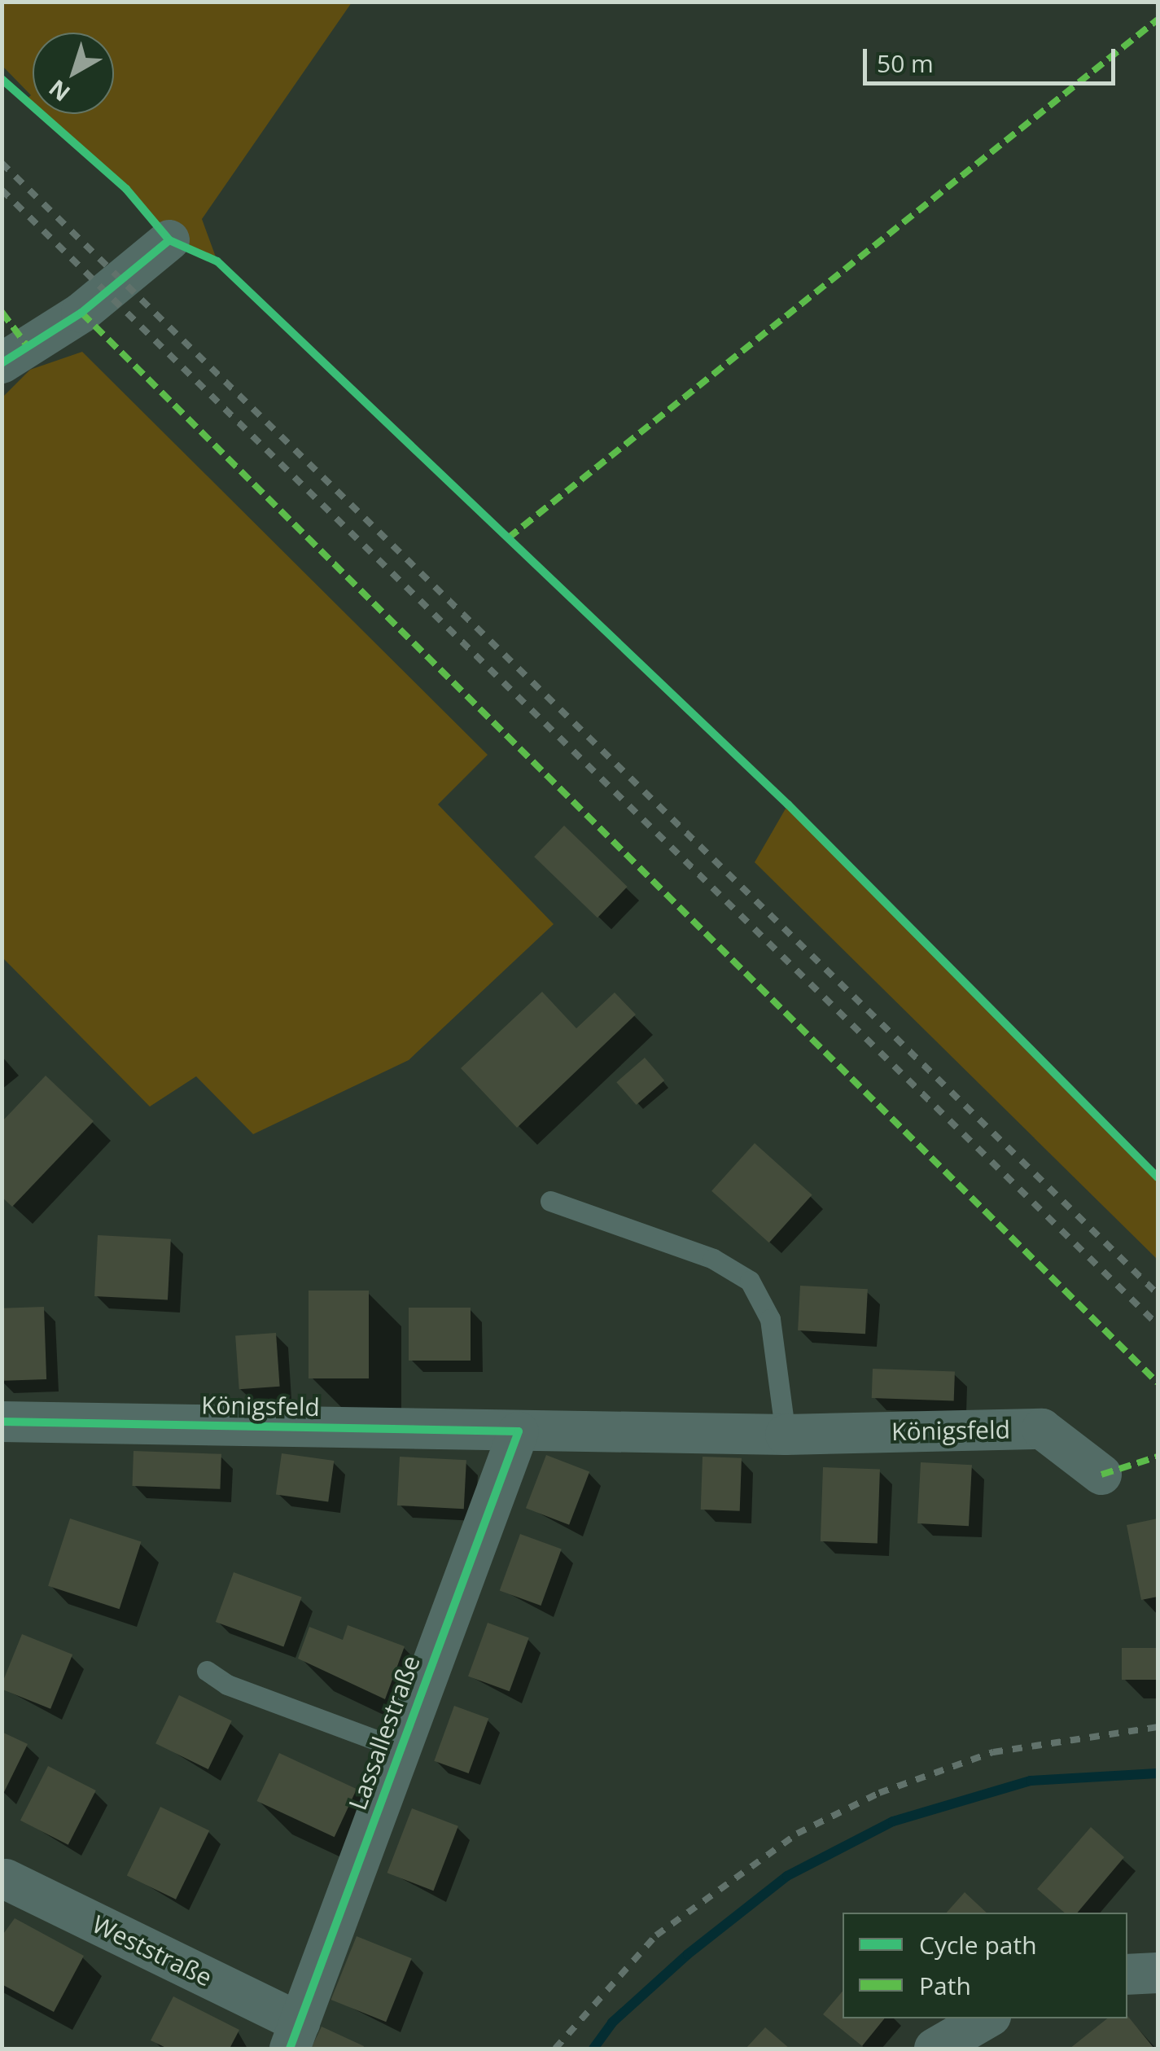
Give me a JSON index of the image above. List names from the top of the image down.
{
  "streets": {
    "street": ["Königsfeld", "Lassallestraße", "Weststraße"]
  },
  "crossings": [
    ["Königsfeld", "Lassallestraße"],
    ["Lassallestraße", "Weststraße"]
  ],
  "legend": ["Cycle path", "Path"],
  "scale_bar": "50 m",
  "north": "bottom left"
}
